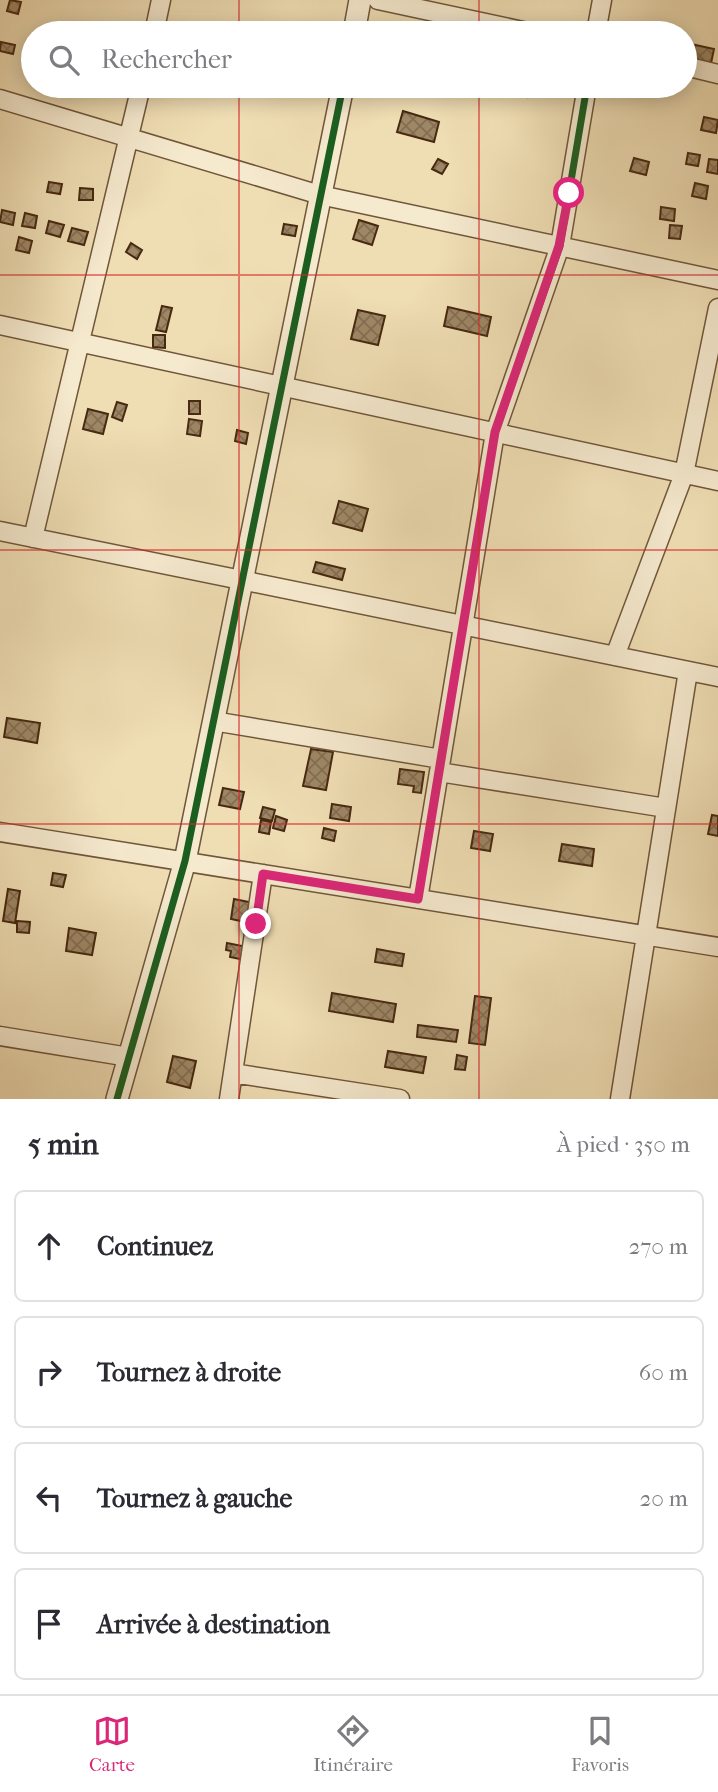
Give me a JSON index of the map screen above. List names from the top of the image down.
{
  "page": {
    "search": "Rechercher",
    "heading": ["5 min", "À pied · 350 m"],
    "list": [
      ["Continuez", "270 m"],
      ["Tournez à droite", "60 m"],
      ["Tournez à gauche", "20 m"],
      "Arrivée à destination"
    ],
    "nav": ["Carte", "Itinéraire", "Favoris"]
  }
}
